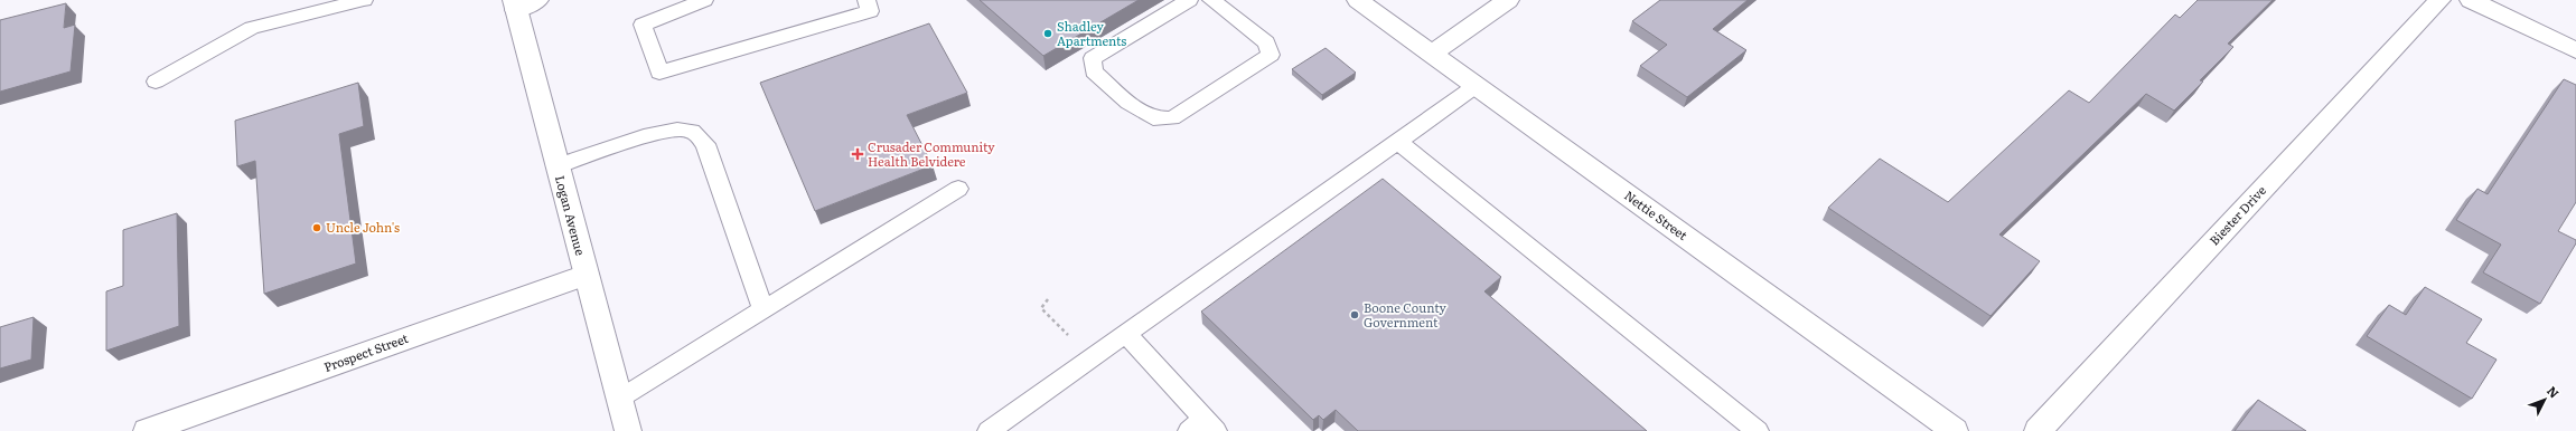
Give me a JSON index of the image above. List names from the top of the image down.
{
  "streets": {
    "street": [
      "Logan Avenue",
      "Nettie Street",
      "Biester Drive",
      "Prospect Street"
    ]
  },
  "crossings": [
    ["Logan Avenue", "Prospect Street"]
  ],
  "places": {
    "other": ["Shadley Apartments", "Uncle John's", "Boone County Government"],
    "health": ["Crusader Community Health Belvidere"]
  },
  "north": "top right"
}
